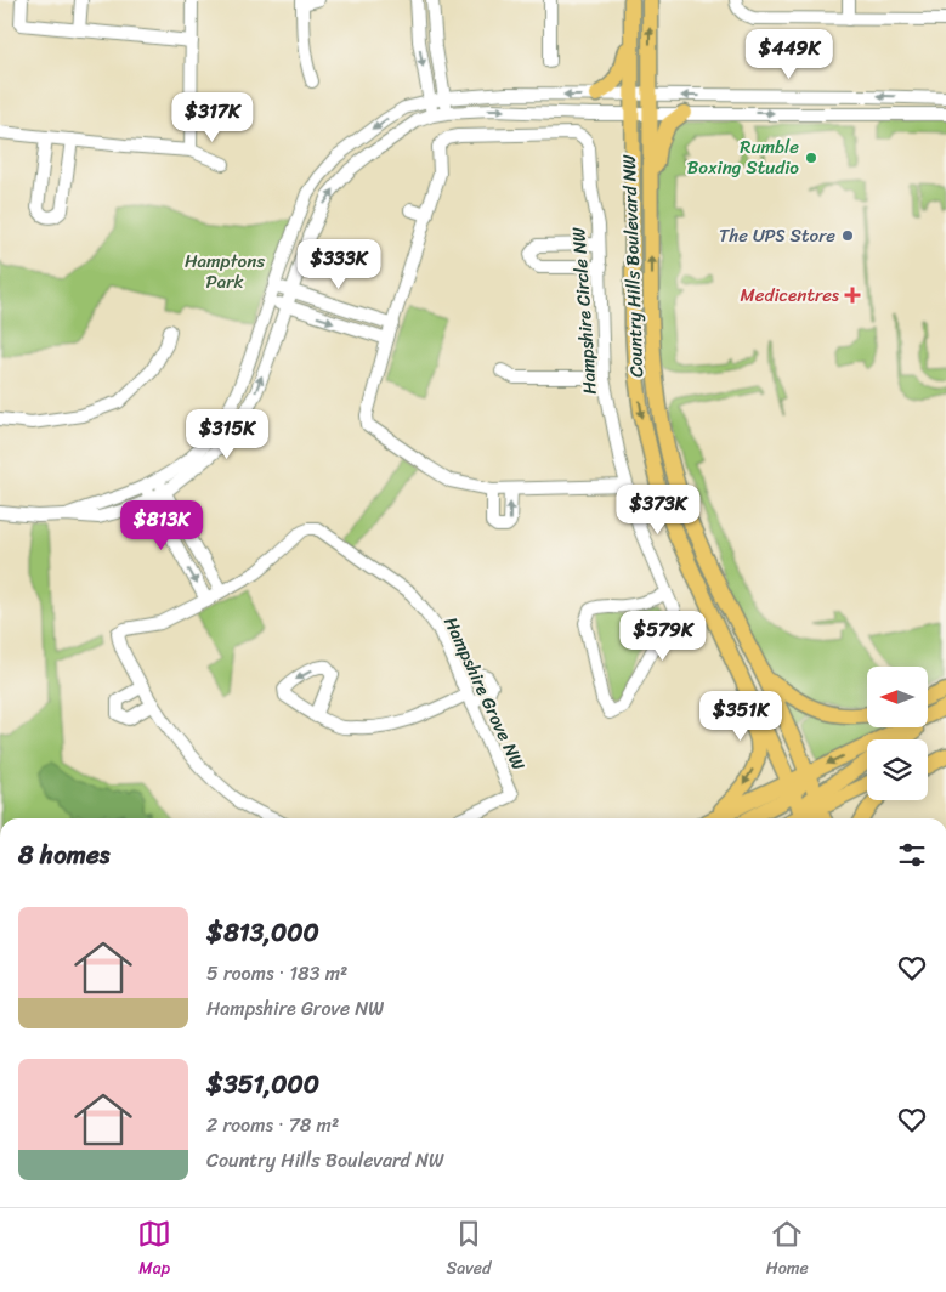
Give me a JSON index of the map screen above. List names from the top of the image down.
{
  "streets": {
    "main road": ["Country Hills Boulevard NW"],
    "street": ["Hampshire Circle NW", "Hampshire Grove NW"]
  },
  "parks": ["Hamptons Park"],
  "places": {
    "other": ["Rumble Boxing Studio", "The UPS Store"],
    "health": ["Medicentres"]
  },
  "north": "left",
  "page": {
    "price": [
      "$449K",
      "$317K",
      "$333K",
      "$315K",
      "$373K",
      "$813K",
      "$579K",
      "$351K"
    ],
    "heading": "8 homes",
    "list": [
      {
        "name": "$813,000",
        "note": "5 rooms · 183 m² · Hampshire Grove NW"
      },
      {
        "name": "$351,000",
        "note": "2 rooms · 78 m² · Country Hills Boulevard NW"
      }
    ],
    "tabs": ["Map", "Saved", "Home"]
  }
}
